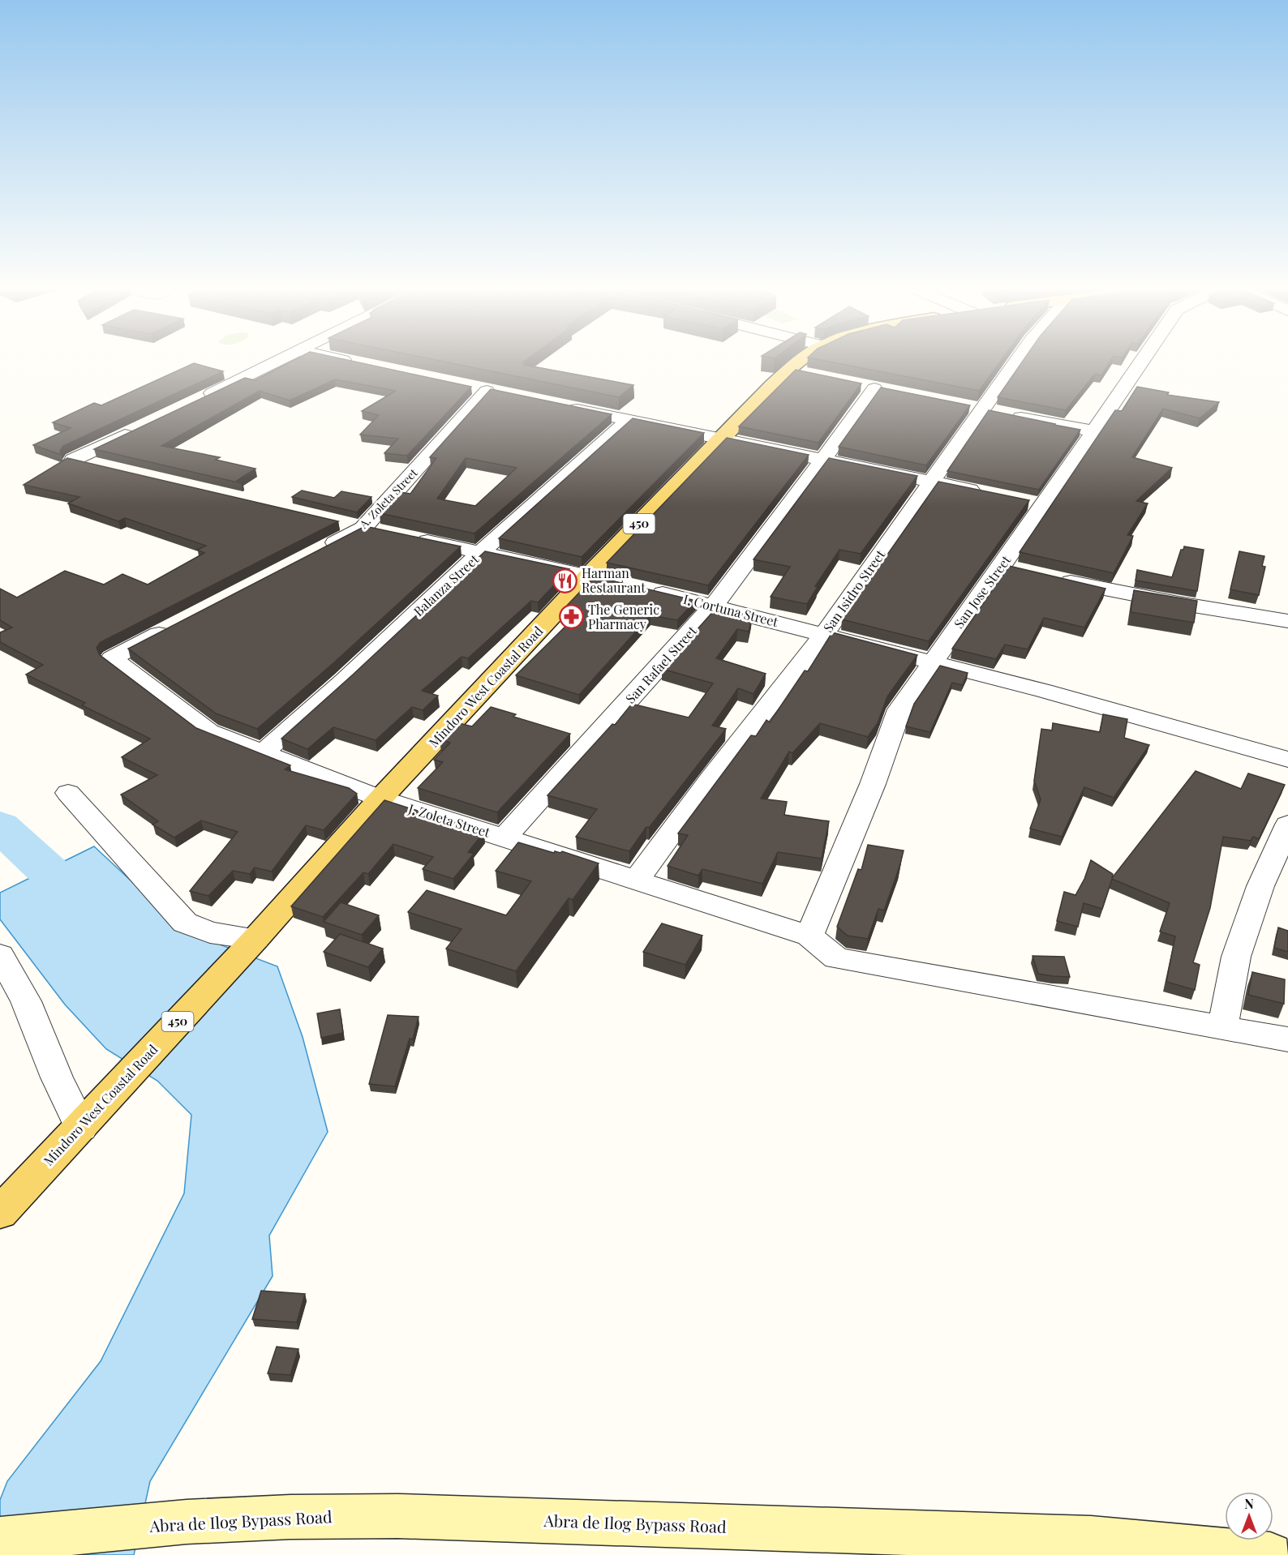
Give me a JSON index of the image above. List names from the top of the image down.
{
  "streets": {
    "main road": ["450", "Mindoro West Coastal Road", "Abra de Ilog Bypass Road"],
    "street": [
      "A. Zoleta Street",
      "Balanza Street",
      "San Isidro Street",
      "San Jose Street",
      "I. Cortuna Street",
      "San Rafael Street",
      "J. Zoleta Street"
    ]
  },
  "crossings": [
    ["Balanza Street", "I. Cortuna Street"],
    ["Balanza Street", "J. Zoleta Street"],
    ["San Isidro Street", "I. Cortuna Street"],
    ["San Isidro Street", "J. Zoleta Street"],
    ["San Jose Street", "I. Cortuna Street"],
    ["San Jose Street", "J. Zoleta Street"],
    ["I. Cortuna Street", "San Rafael Street"],
    ["I. Cortuna Street", "Mindoro West Coastal Road"],
    ["San Rafael Street", "J. Zoleta Street"],
    ["Mindoro West Coastal Road", "J. Zoleta Street"]
  ],
  "places": {
    "restaurant": ["Harman Restaurant"],
    "pharmacy": ["The Generic Pharmacy"]
  },
  "north": "top"
}
